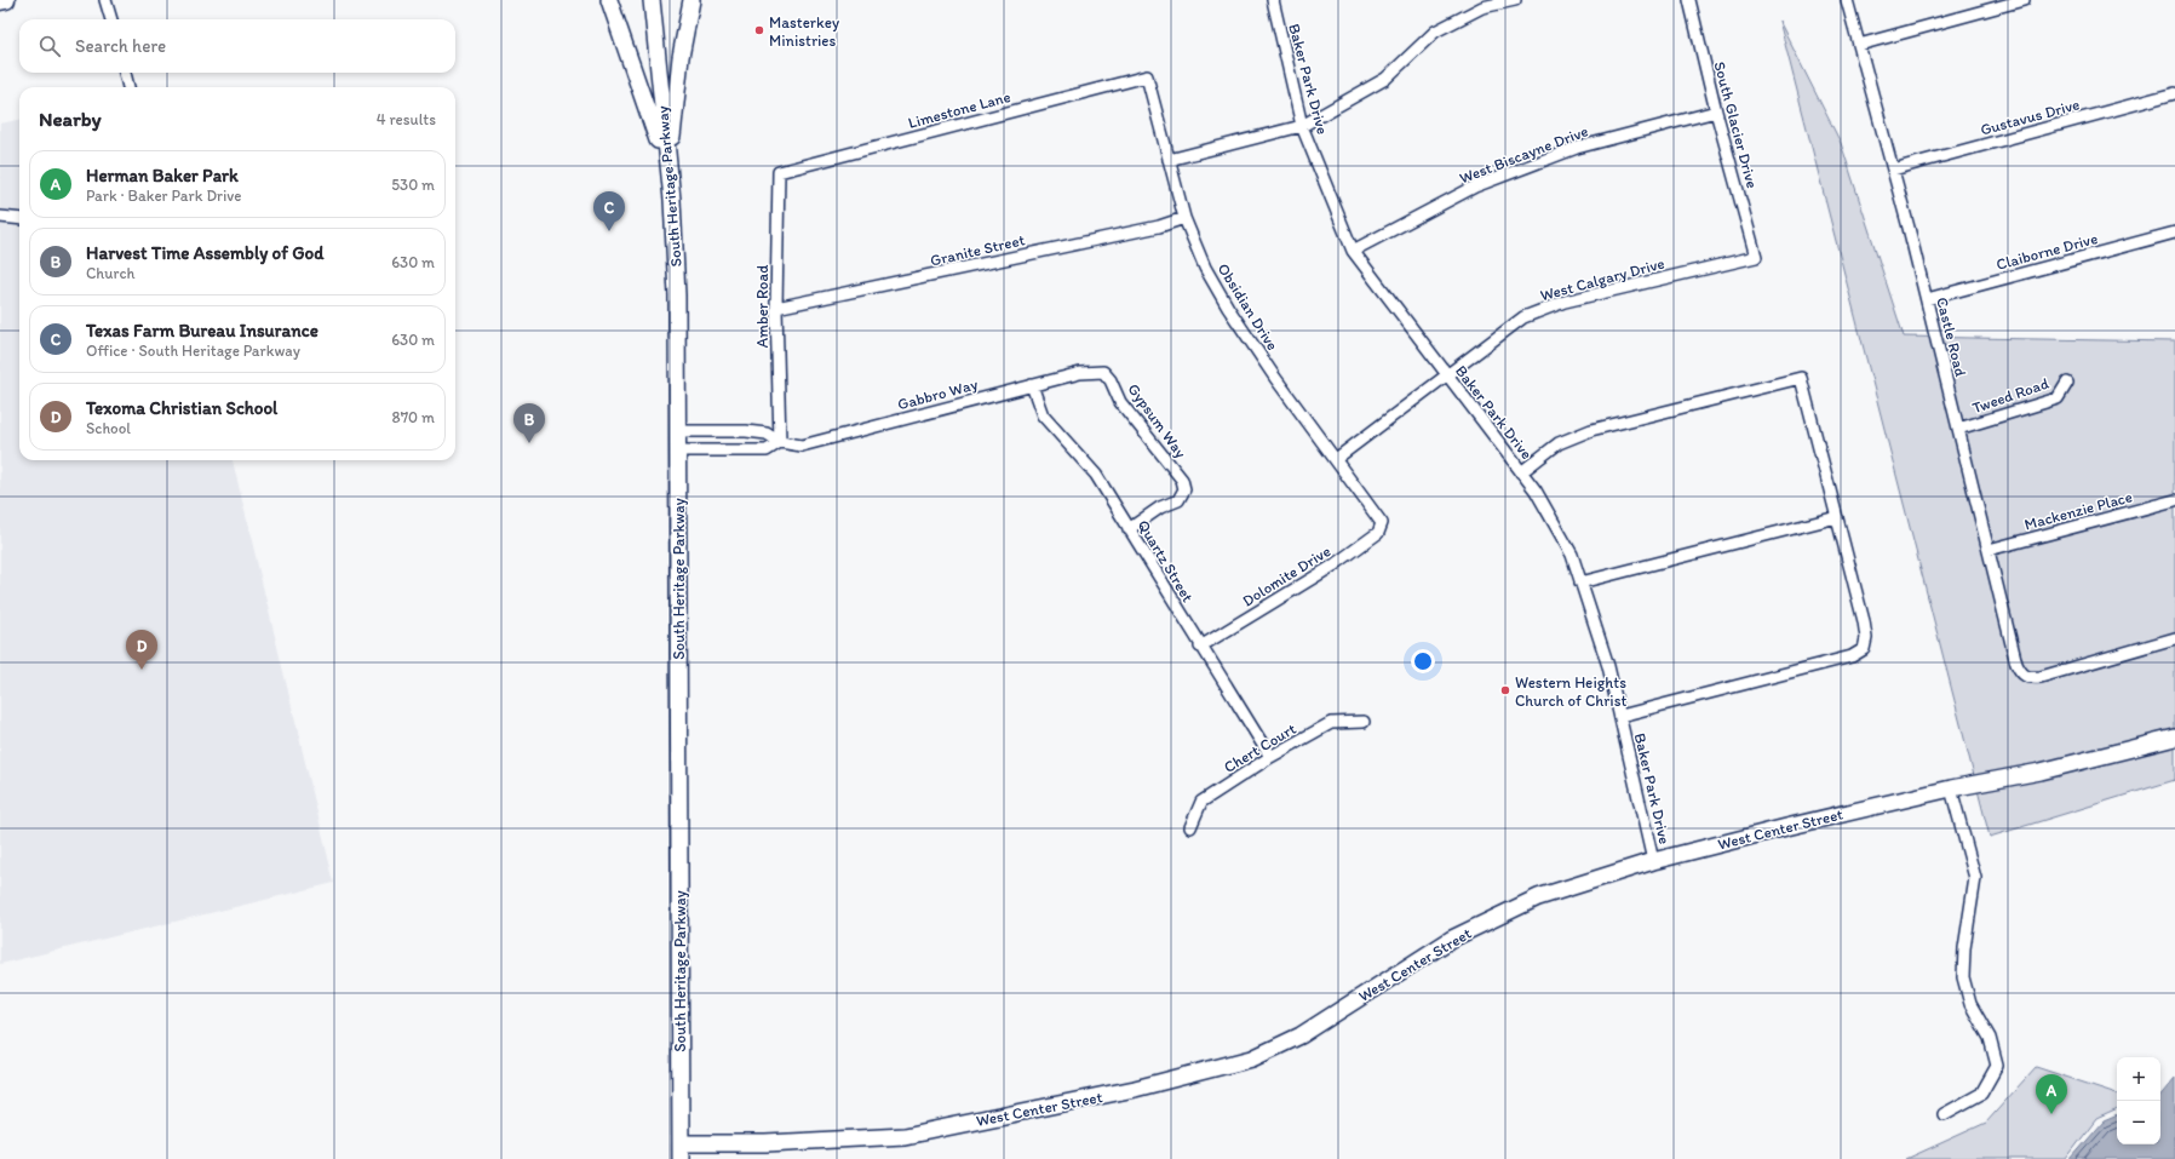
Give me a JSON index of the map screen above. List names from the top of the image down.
{
  "streets": {
    "main road": ["South Heritage Parkway", "West Center Street"],
    "street": [
      "Baker Park Drive",
      "Limestone Lane",
      "Gustavus Drive",
      "South Glacier Drive",
      "West Biscayne Drive",
      "Granite Street",
      "Claiborne Drive",
      "West Calgary Drive",
      "Amber Road",
      "Obsidian Drive",
      "Castle Road",
      "Gabbro Way",
      "Tweed Road",
      "Gypsum Way",
      "Mackenzie Place",
      "Quartz Street",
      "Dolomite Drive",
      "Chert Court"
    ]
  },
  "crossings": [
    ["Baker Park Drive", "West Biscayne Drive"],
    ["Baker Park Drive", "West Calgary Drive"],
    ["Baker Park Drive", "West Center Street"],
    ["Limestone Lane", "Amber Road"],
    ["Limestone Lane", "Obsidian Drive"],
    ["Gustavus Drive", "Castle Road"],
    ["South Glacier Drive", "West Biscayne Drive"],
    ["South Glacier Drive", "West Calgary Drive"],
    ["South Heritage Parkway", "Gabbro Way"],
    ["South Heritage Parkway", "West Center Street"],
    ["Granite Street", "Amber Road"],
    ["Granite Street", "Obsidian Drive"],
    ["Claiborne Drive", "Castle Road"],
    ["West Calgary Drive", "Obsidian Drive"],
    ["Amber Road", "Gabbro Way"],
    ["Obsidian Drive", "Dolomite Drive"],
    ["Castle Road", "Tweed Road"],
    ["Castle Road", "Mackenzie Place"],
    ["Gabbro Way", "Gypsum Way"],
    ["Gabbro Way", "Quartz Street"],
    ["Gypsum Way", "Quartz Street"],
    ["Quartz Street", "Dolomite Drive"],
    ["Quartz Street", "Chert Court"]
  ],
  "places": ["Masterkey Ministries", "Western Heights Church of Christ"],
  "page": {
    "search": "Search here",
    "heading": ["Nearby", "4 results"],
    "list": [
      {
        "mark": "A",
        "name": "Herman Baker Park",
        "note": "Park · Baker Park Drive",
        "value": "530 m"
      },
      {
        "mark": "B",
        "name": "Harvest Time Assembly of God",
        "note": "Church",
        "value": "630 m"
      },
      {
        "mark": "C",
        "name": "Texas Farm Bureau Insurance",
        "note": "Office · South Heritage Parkway",
        "value": "630 m"
      },
      {
        "mark": "D",
        "name": "Texoma Christian School",
        "note": "School",
        "value": "870 m"
      }
    ],
    "pins": [
      "C",
      "B",
      "D",
      "A"
    ],
    "map_buttons": ["+", "−"]
  }
}
